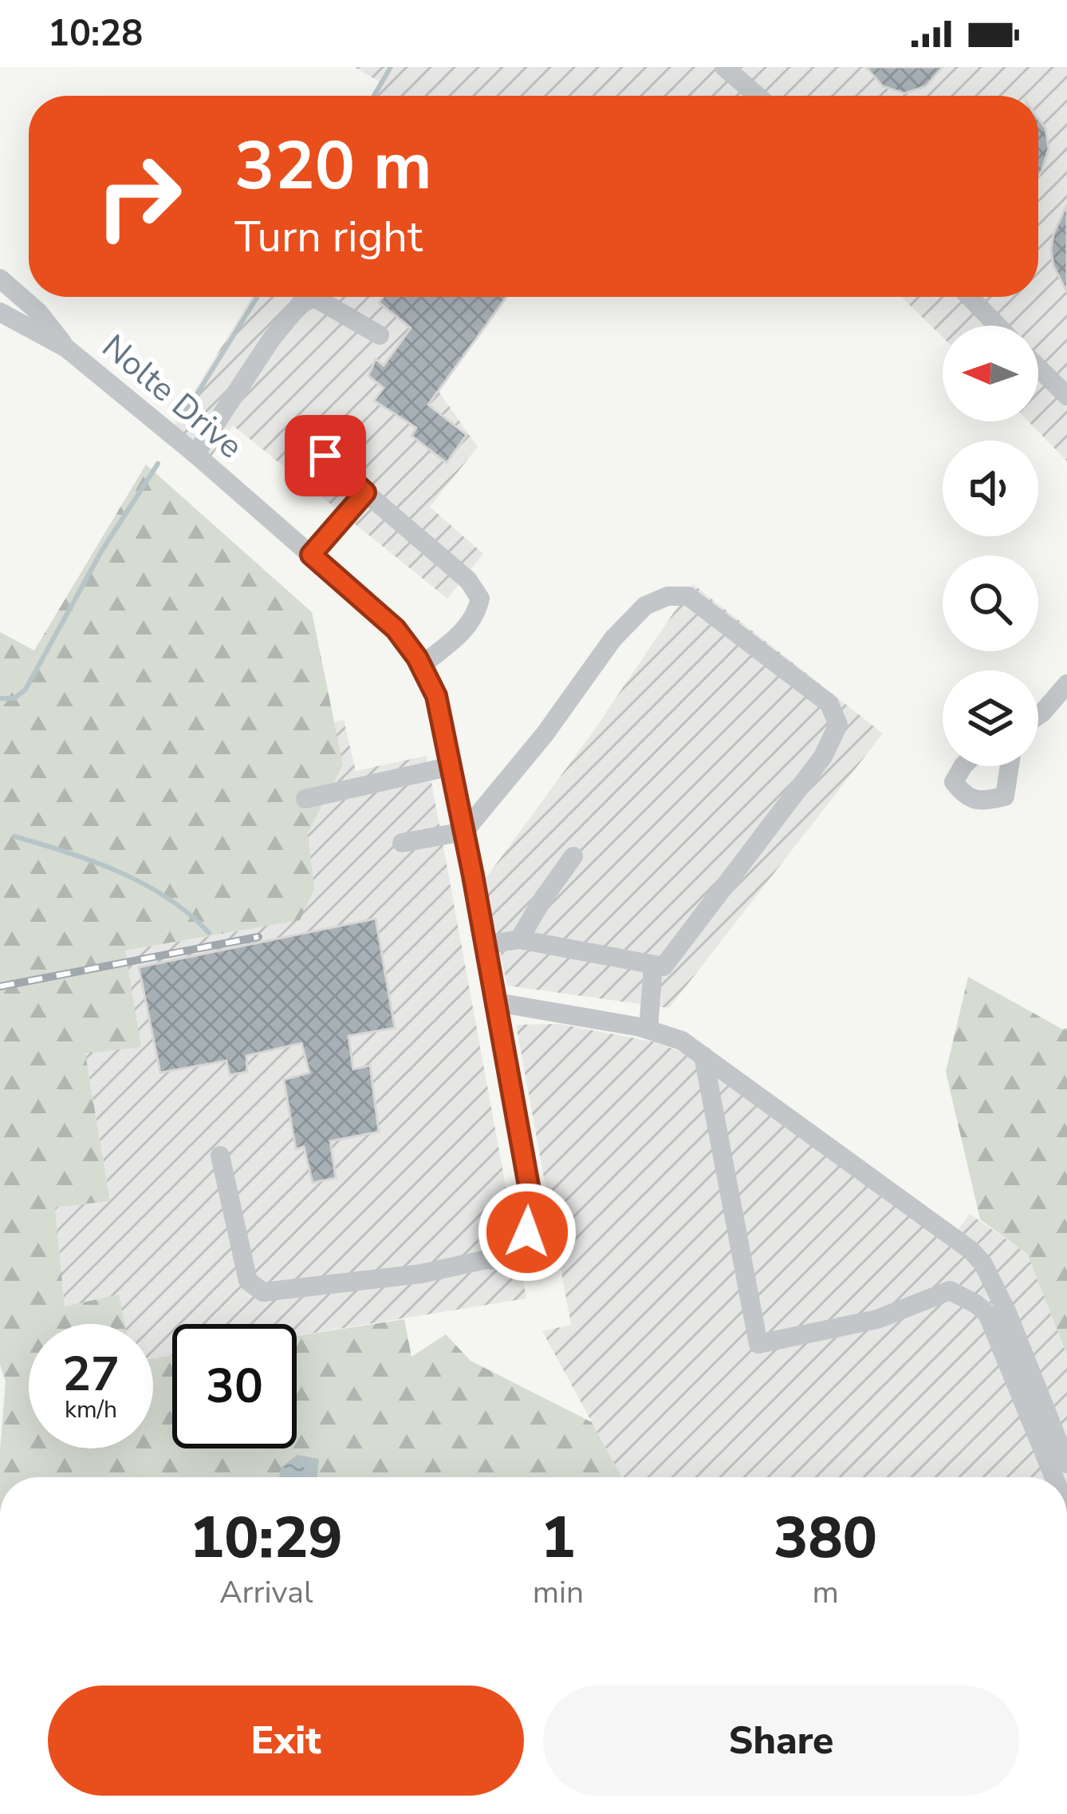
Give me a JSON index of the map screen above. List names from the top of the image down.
{
  "streets": {
    "street": ["Nolte Drive"]
  },
  "north": "left",
  "page": {
    "status": "10:28",
    "turn": ["320 m", "Turn right"],
    "speed": "27 km/h",
    "limit": "30",
    "eta": [
      "10:29",
      "Arrival",
      "1",
      "min",
      "380",
      "m"
    ],
    "buttons": ["Exit", "Share"]
  }
}
